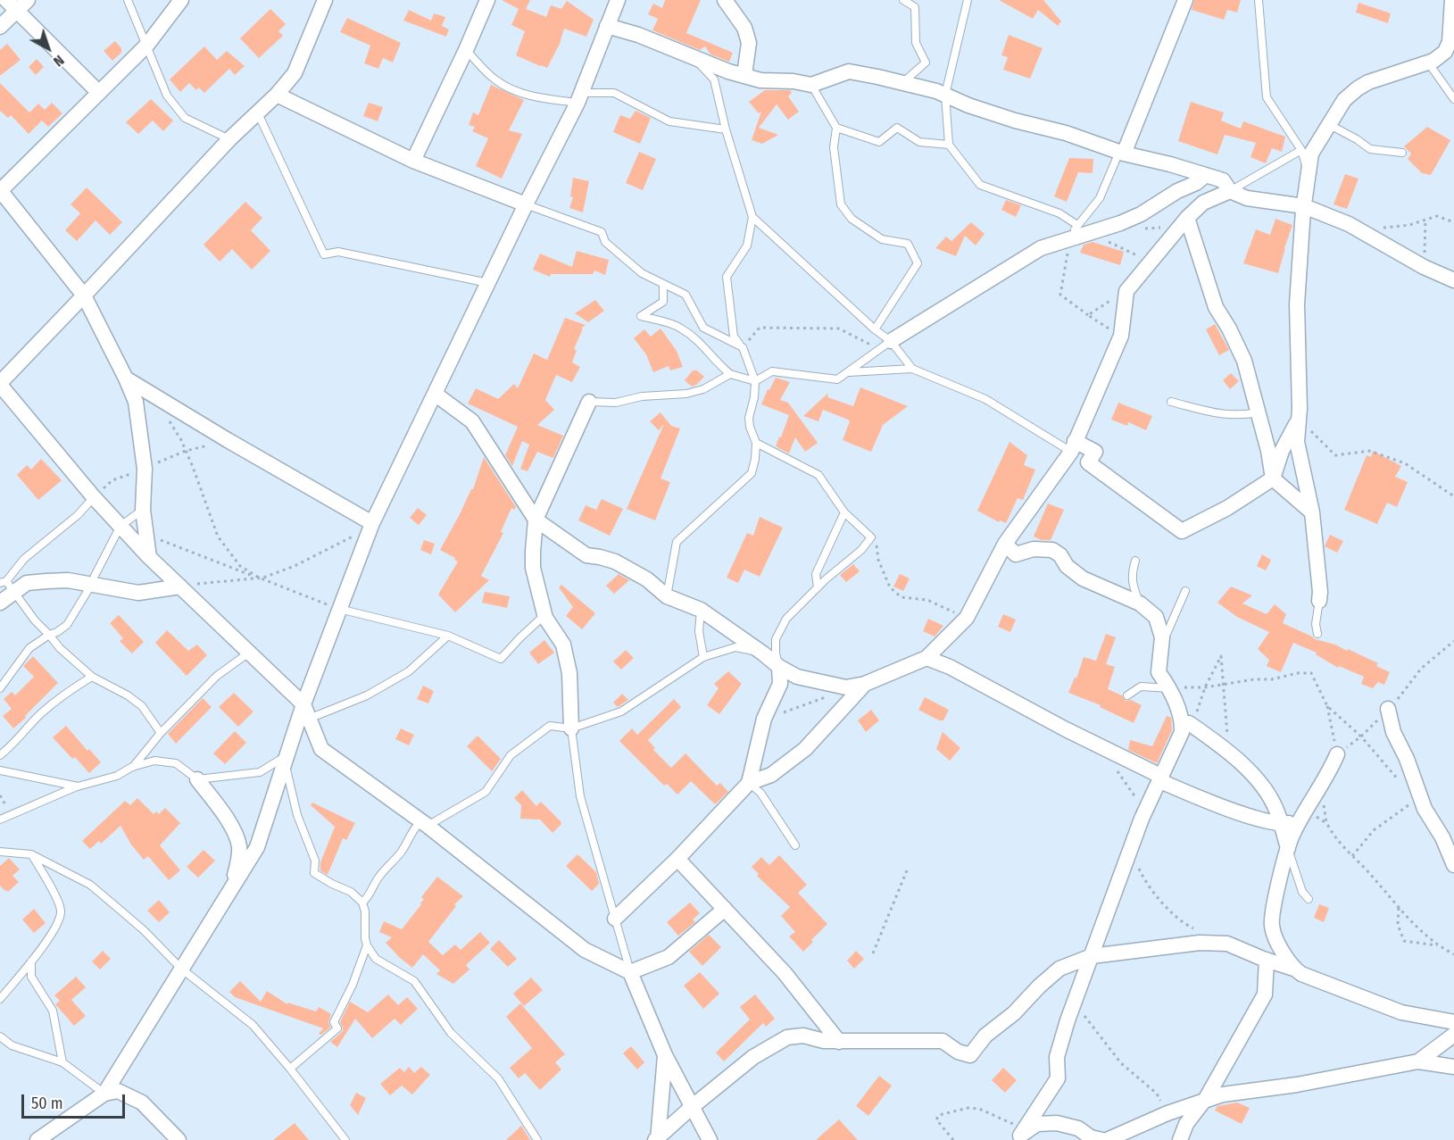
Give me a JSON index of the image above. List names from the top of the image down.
{
  "scale_bar": "50 m",
  "north": "bottom right"
}
